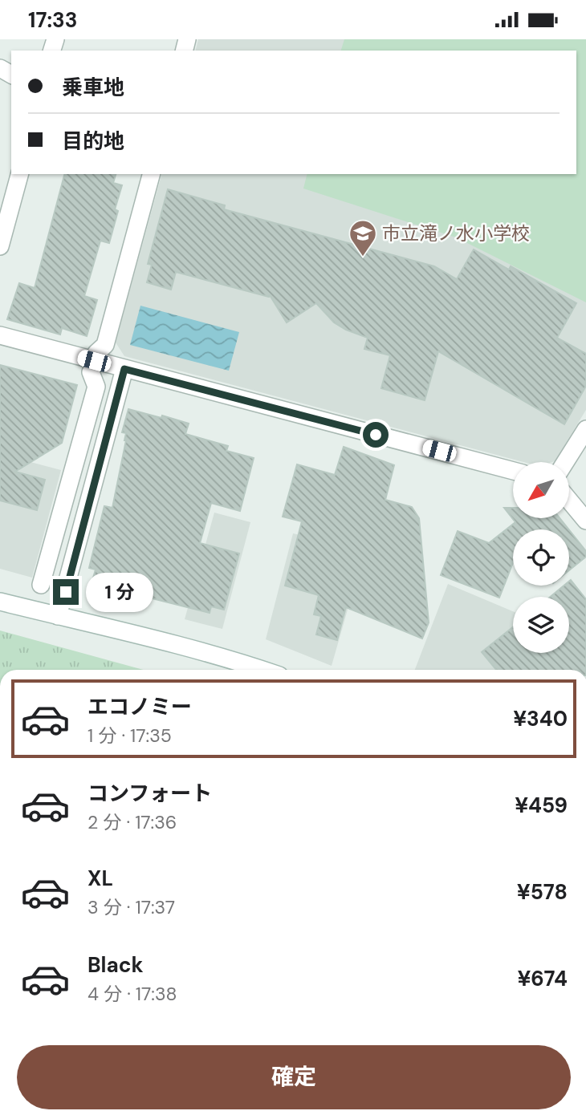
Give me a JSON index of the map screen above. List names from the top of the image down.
{
  "places": {
    "school or university": ["市立滝ノ水小学校"]
  },
  "north": "bottom left",
  "page": {
    "status": "17:33",
    "banner": ["乗車地", "目的地"],
    "bubble": "1 分",
    "list": [
      {
        "name": "エコノミー",
        "note": "1 分 · 17:35",
        "value": "¥340"
      },
      {
        "name": "コンフォート",
        "note": "2 分 · 17:36",
        "value": "¥459"
      },
      {
        "name": "XL",
        "note": "3 分 · 17:37",
        "value": "¥578"
      },
      {
        "name": "Black",
        "note": "4 分 · 17:38",
        "value": "¥674"
      }
    ],
    "buttons": "確定"
  }
}
